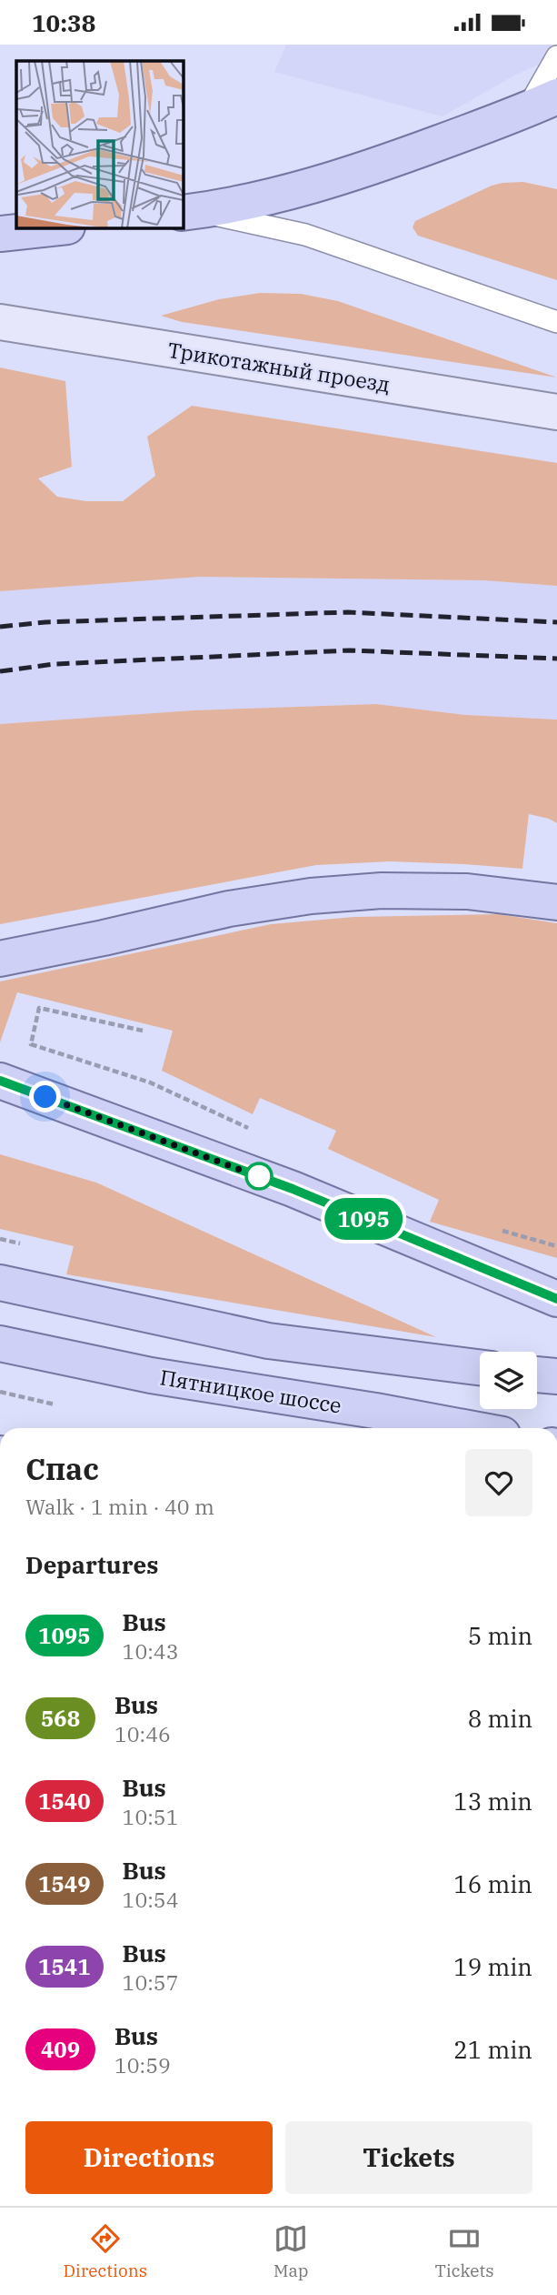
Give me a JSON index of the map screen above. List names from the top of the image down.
{
  "streets": {
    "main road": ["Трикотажный проезд", "Пятницкое шоссе"]
  },
  "lines": ["bus line 1095"],
  "page": {
    "status": "10:38",
    "on_map": "1095",
    "heading": [
      ["Спас", "Walk · 1 min · 40 m"],
      "Departures"
    ],
    "list": [
      {
        "mark": "1095",
        "name": "Bus",
        "note": "10:43",
        "value": "5 min"
      },
      {
        "mark": "568",
        "name": "Bus",
        "note": "10:46",
        "value": "8 min"
      },
      {
        "mark": "1540",
        "name": "Bus",
        "note": "10:51",
        "value": "13 min"
      },
      {
        "mark": "1549",
        "name": "Bus",
        "note": "10:54",
        "value": "16 min"
      },
      {
        "mark": "1541",
        "name": "Bus",
        "note": "10:57",
        "value": "19 min"
      },
      {
        "mark": "409",
        "name": "Bus",
        "note": "10:59",
        "value": "21 min"
      }
    ],
    "buttons": ["Directions", "Tickets"],
    "tabs": ["Directions", "Map", "Tickets"]
  }
}
